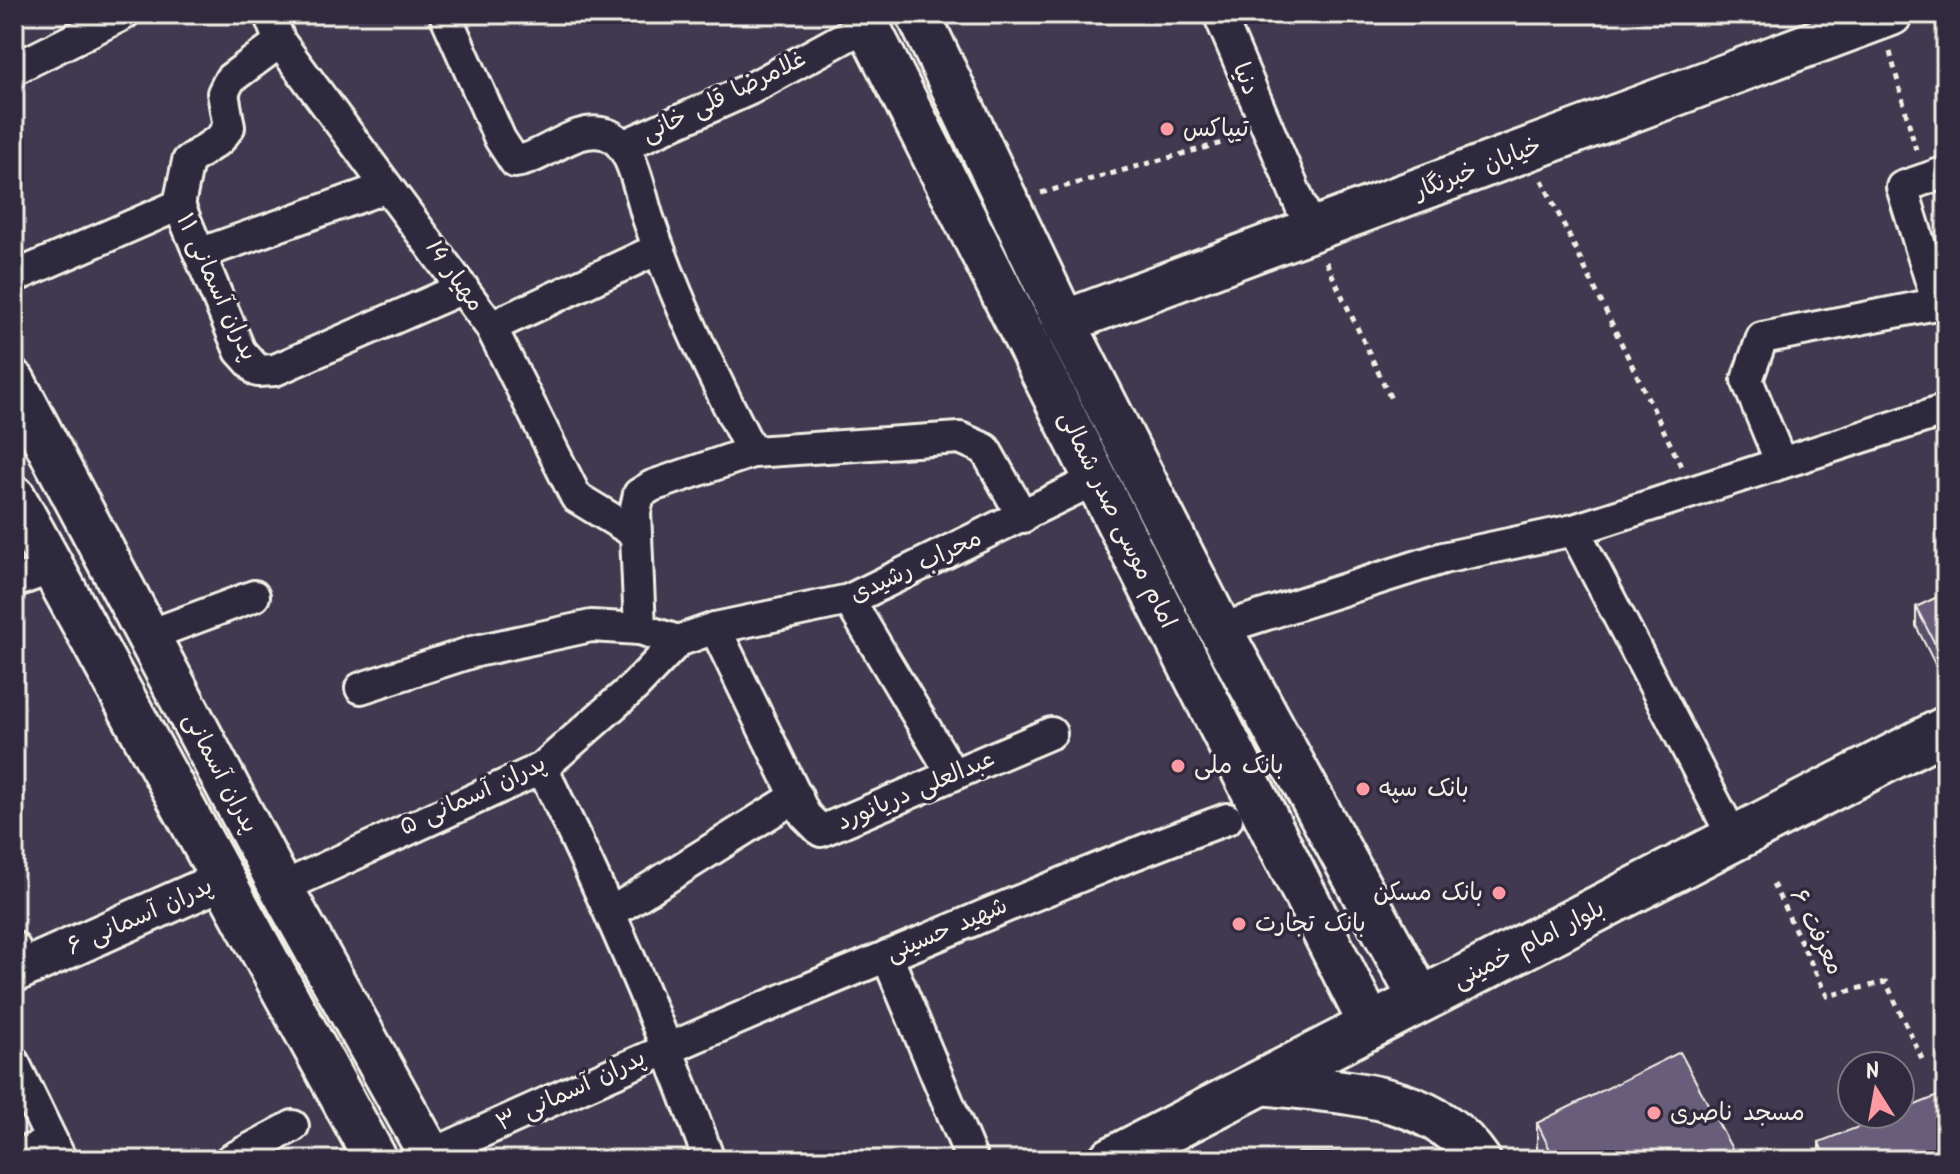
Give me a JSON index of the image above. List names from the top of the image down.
{
  "streets": {
    "main road": [
      "خیابان خبرنگار",
      "امام موسی صدر شمالی",
      "پدران آسمانی",
      "بلوار امام خمینی"
    ],
    "street": [
      "دنیا",
      "غلامرضا قلی خانی",
      "مهیار 14",
      "پدران آسمانی ۱۱",
      "محراب رشیدی",
      "عبدالعلی دریانورد",
      "پدران آسمانی ۵",
      "پدران آسمانی ۶",
      "شهید حسینی",
      "پدران آسمانی ۳"
    ],
    "path": ["معرفت ۶"]
  },
  "crossings": [
    ["دنیا", "خیابان خبرنگار"],
    ["غلامرضا قلی خانی", "امام موسی صدر شمالی"],
    ["خیابان خبرنگار", "امام موسی صدر شمالی"],
    ["مهیار 14", "پدران آسمانی ۱۱"],
    ["امام موسی صدر شمالی", "محراب رشیدی"],
    ["امام موسی صدر شمالی", "بلوار امام خمینی"],
    ["محراب رشیدی", "عبدالعلی دریانورد"],
    ["محراب رشیدی", "پدران آسمانی ۵"],
    ["پدران آسمانی", "پدران آسمانی ۵"],
    ["پدران آسمانی", "پدران آسمانی ۶"],
    ["پدران آسمانی", "پدران آسمانی ۳"],
    ["شهید حسینی", "پدران آسمانی ۳"]
  ],
  "places": [
    "تیپاکس",
    "بانک ملی",
    "بانک سپه",
    "بانک مسکن",
    "بانک تجارت",
    "مسجد ناصری"
  ],
  "north": "top"
}
